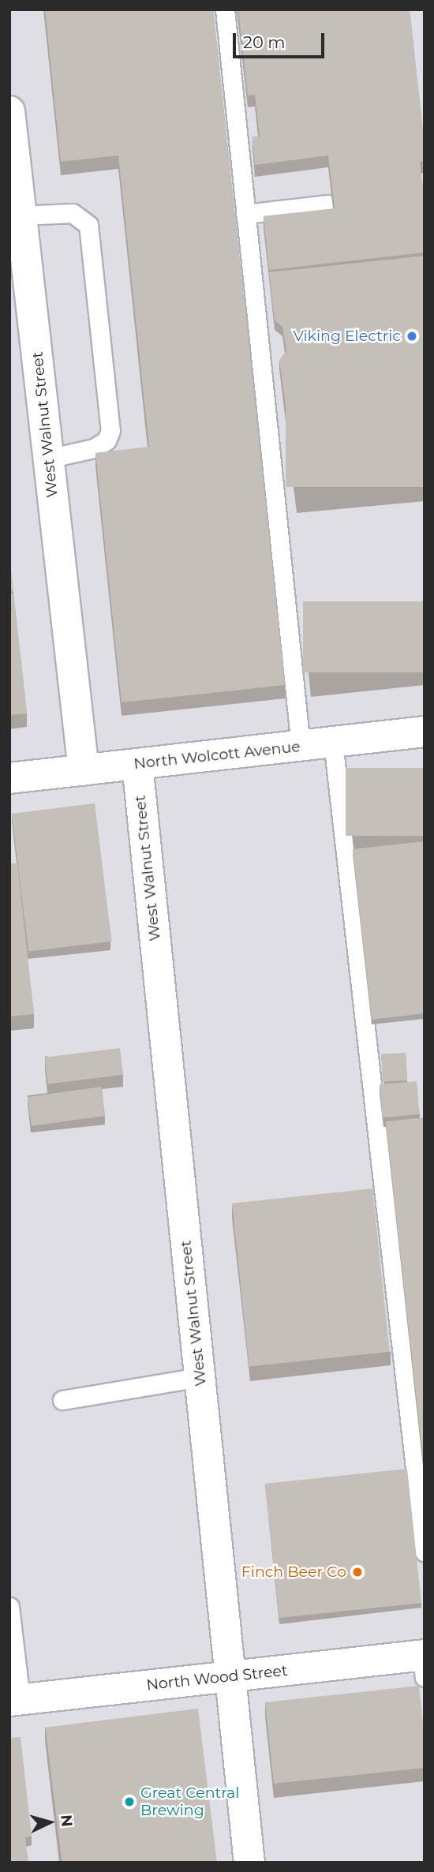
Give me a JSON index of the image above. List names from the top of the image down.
{
  "streets": {
    "street": ["West Walnut Street", "North Wolcott Avenue", "North Wood Street"]
  },
  "crossings": [
    ["West Walnut Street", "North Wolcott Avenue"],
    ["West Walnut Street", "North Wood Street"]
  ],
  "places": ["Viking Electric", "Finch Beer Co", "Great Central Brewing"],
  "scale_bar": "20 m",
  "north": "right"
}
